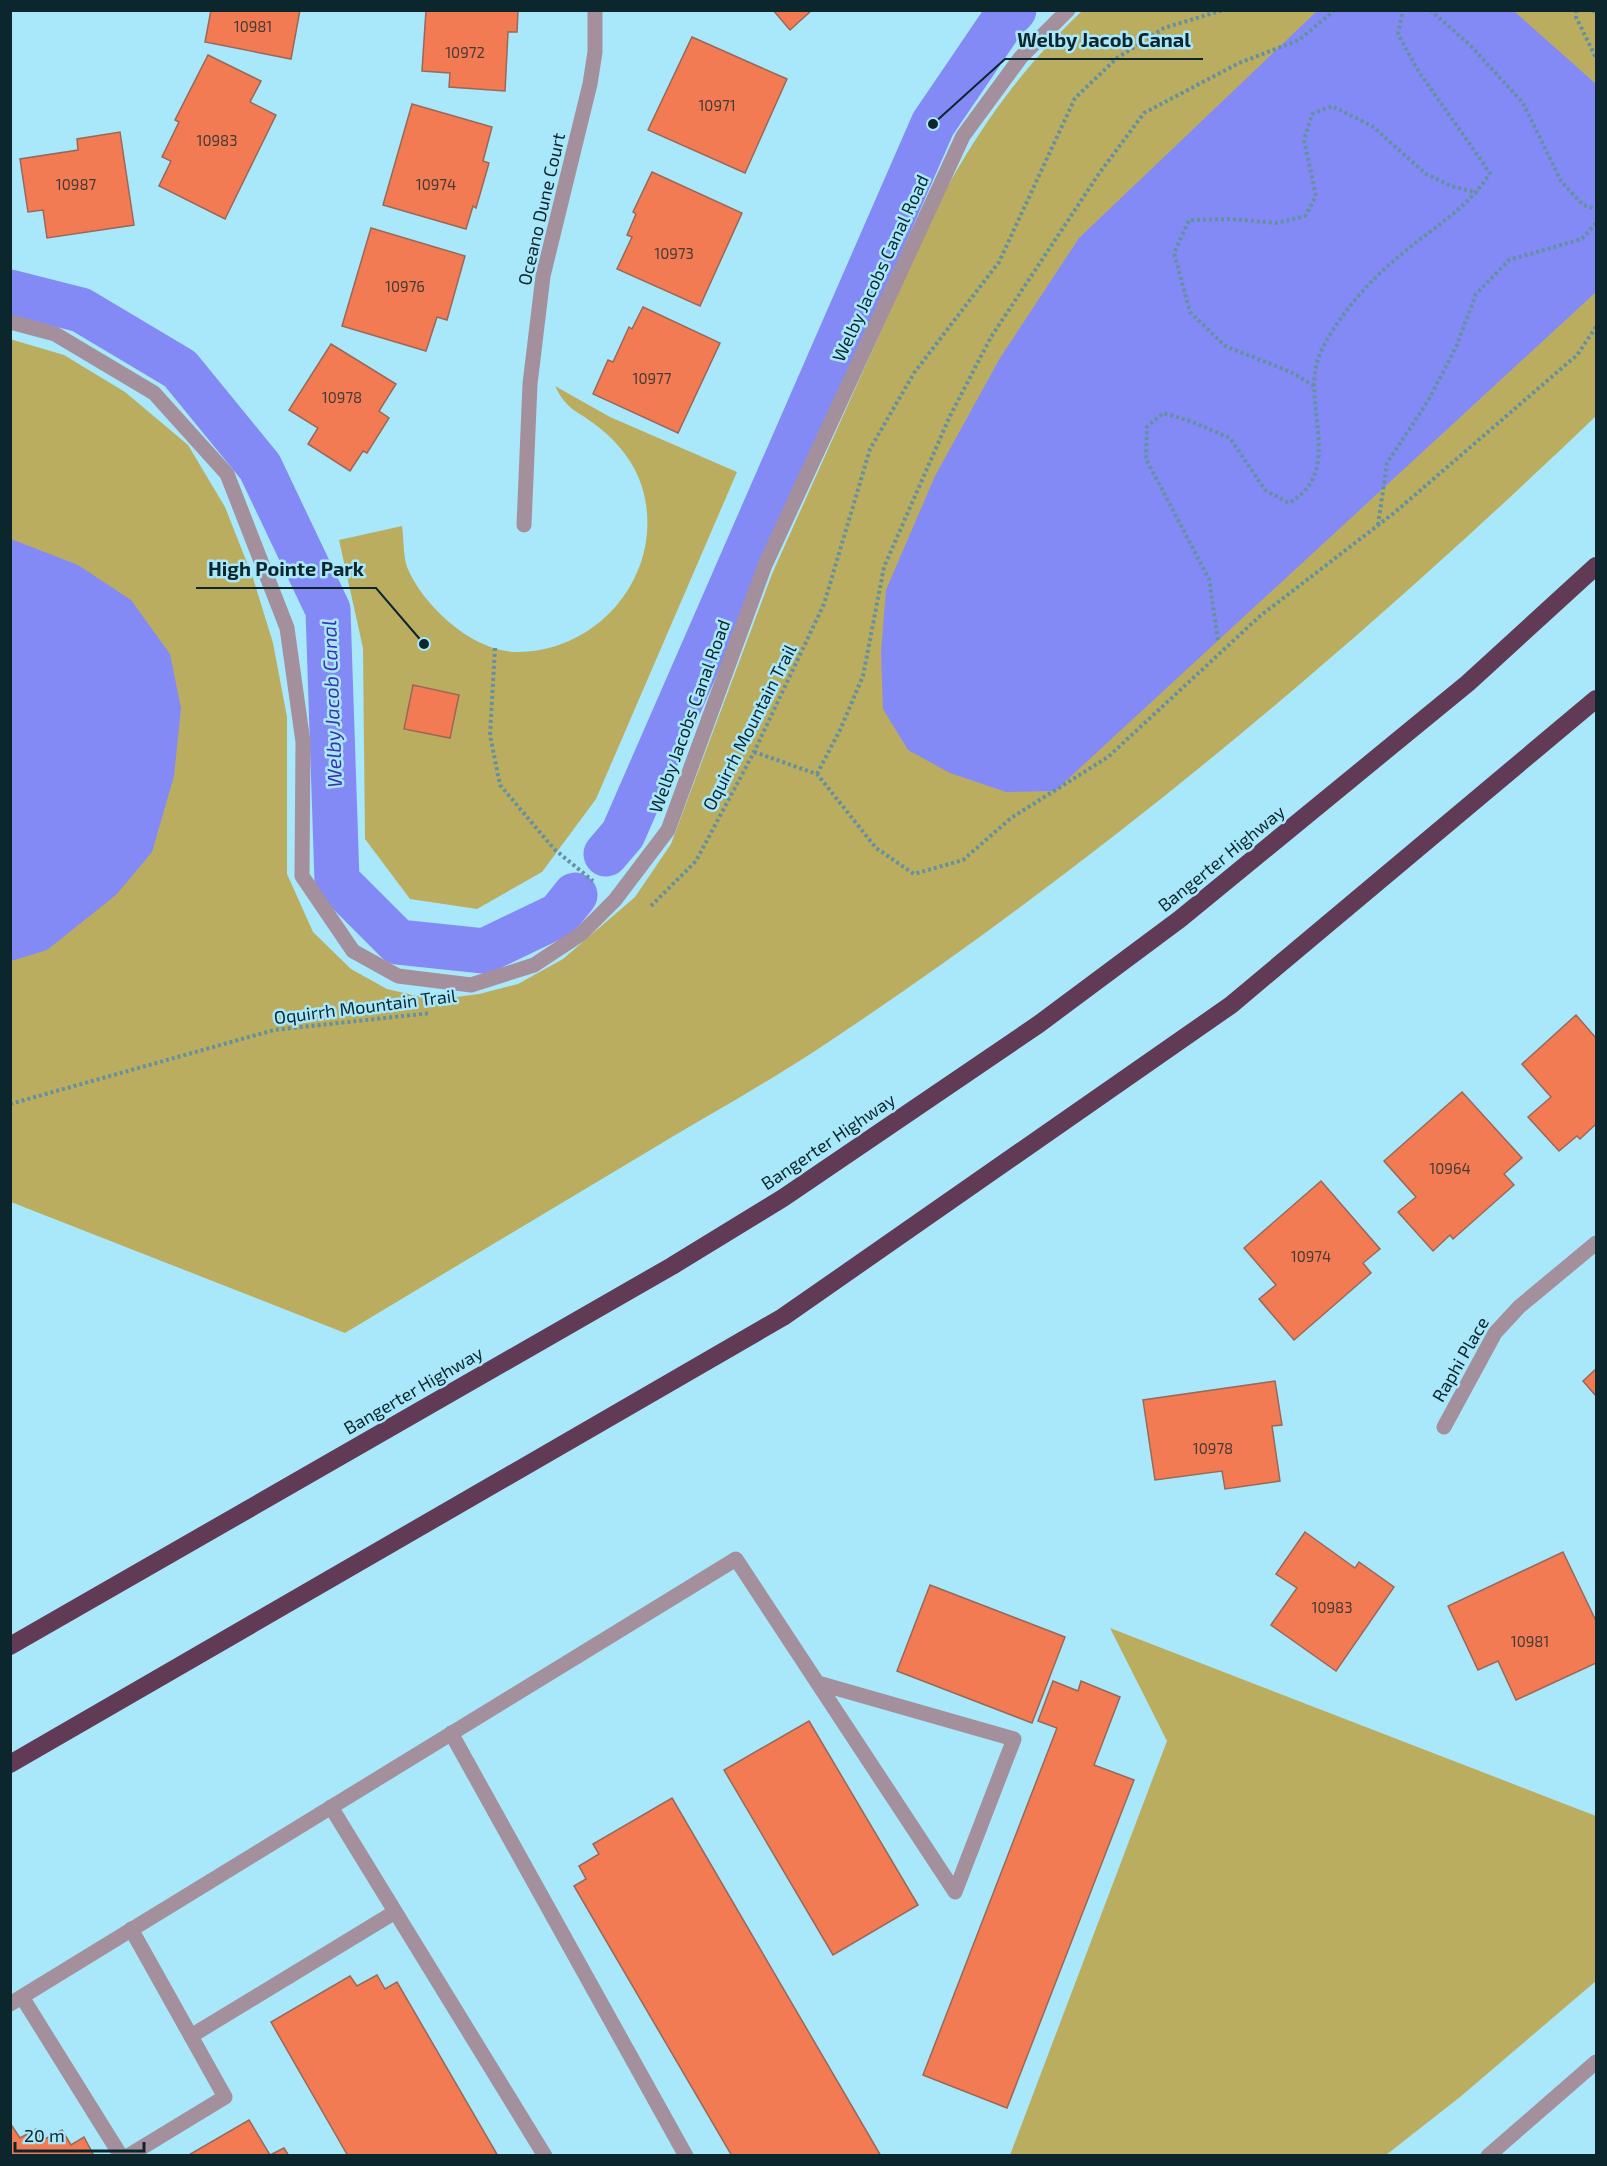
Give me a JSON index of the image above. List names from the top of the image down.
{
  "streets": {
    "highway": ["Bangerter Highway"],
    "street": ["Oceano Dune Court", "Welby Jacobs Canal Road", "Raphi Place"],
    "path": ["Oquirrh Mountain Trail"]
  },
  "water": ["Welby Jacob Canal"],
  "places": ["Welby Jacob Canal", "High Pointe Park"],
  "house_numbers": [
    "10981",
    "10972",
    "10971",
    "10983",
    "10987",
    "10974",
    "10973",
    "10976",
    "10977",
    "10978",
    "10964",
    "10974",
    "10978",
    "10983",
    "10981"
  ],
  "scale_bar": "20 m"
}
